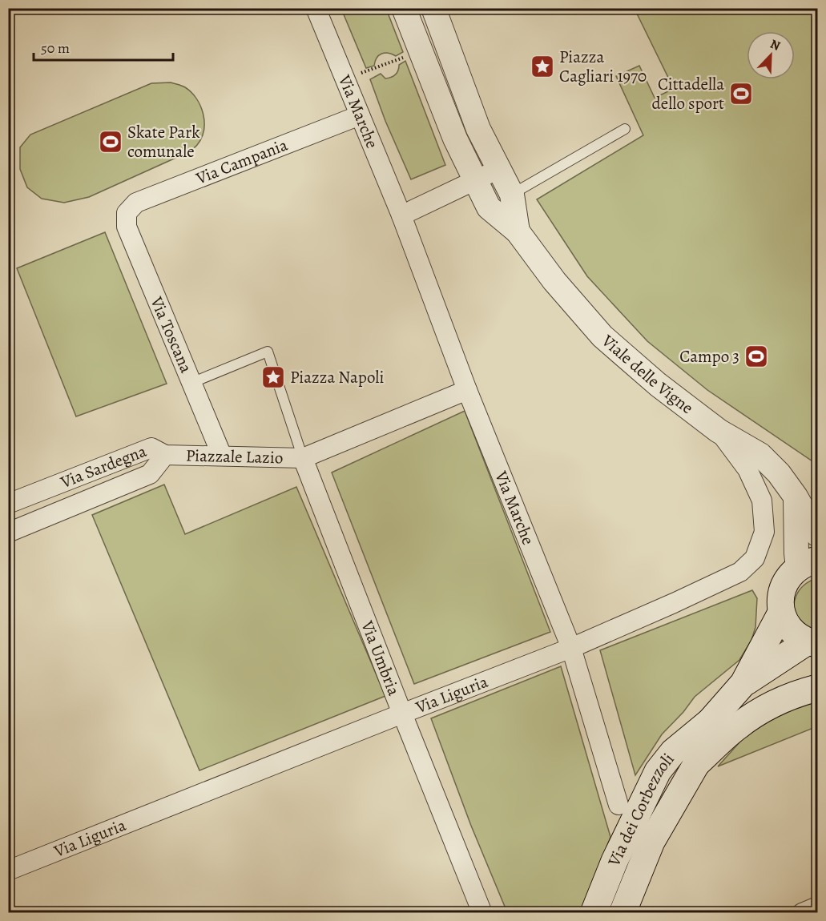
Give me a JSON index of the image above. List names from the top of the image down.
{
  "streets": {
    "main road": ["Via dei Corbezzoli"],
    "street": [
      "Via Marche",
      "Via Campania",
      "Via Toscana",
      "Viale delle Vigne",
      "Piazzale Lazio",
      "Via Sardegna",
      "Via Umbria",
      "Via Liguria"
    ]
  },
  "crossings": [
    ["Via Marche", "Via Campania"],
    ["Via Marche", "Via Liguria"],
    ["Via Campania", "Via Toscana"],
    ["Via Toscana", "Piazzale Lazio"],
    ["Viale delle Vigne", "Via Liguria"],
    ["Piazzale Lazio", "Via Sardegna"],
    ["Piazzale Lazio", "Via Umbria"],
    ["Via Umbria", "Via Liguria"]
  ],
  "places": {
    "place": ["Piazza Cagliari 1970", "Piazza Napoli"],
    "sports": ["Cittadella dello sport", "Skate Park comunale", "Campo 3"]
  },
  "scale_bar": "50 m",
  "north": "top right"
}
